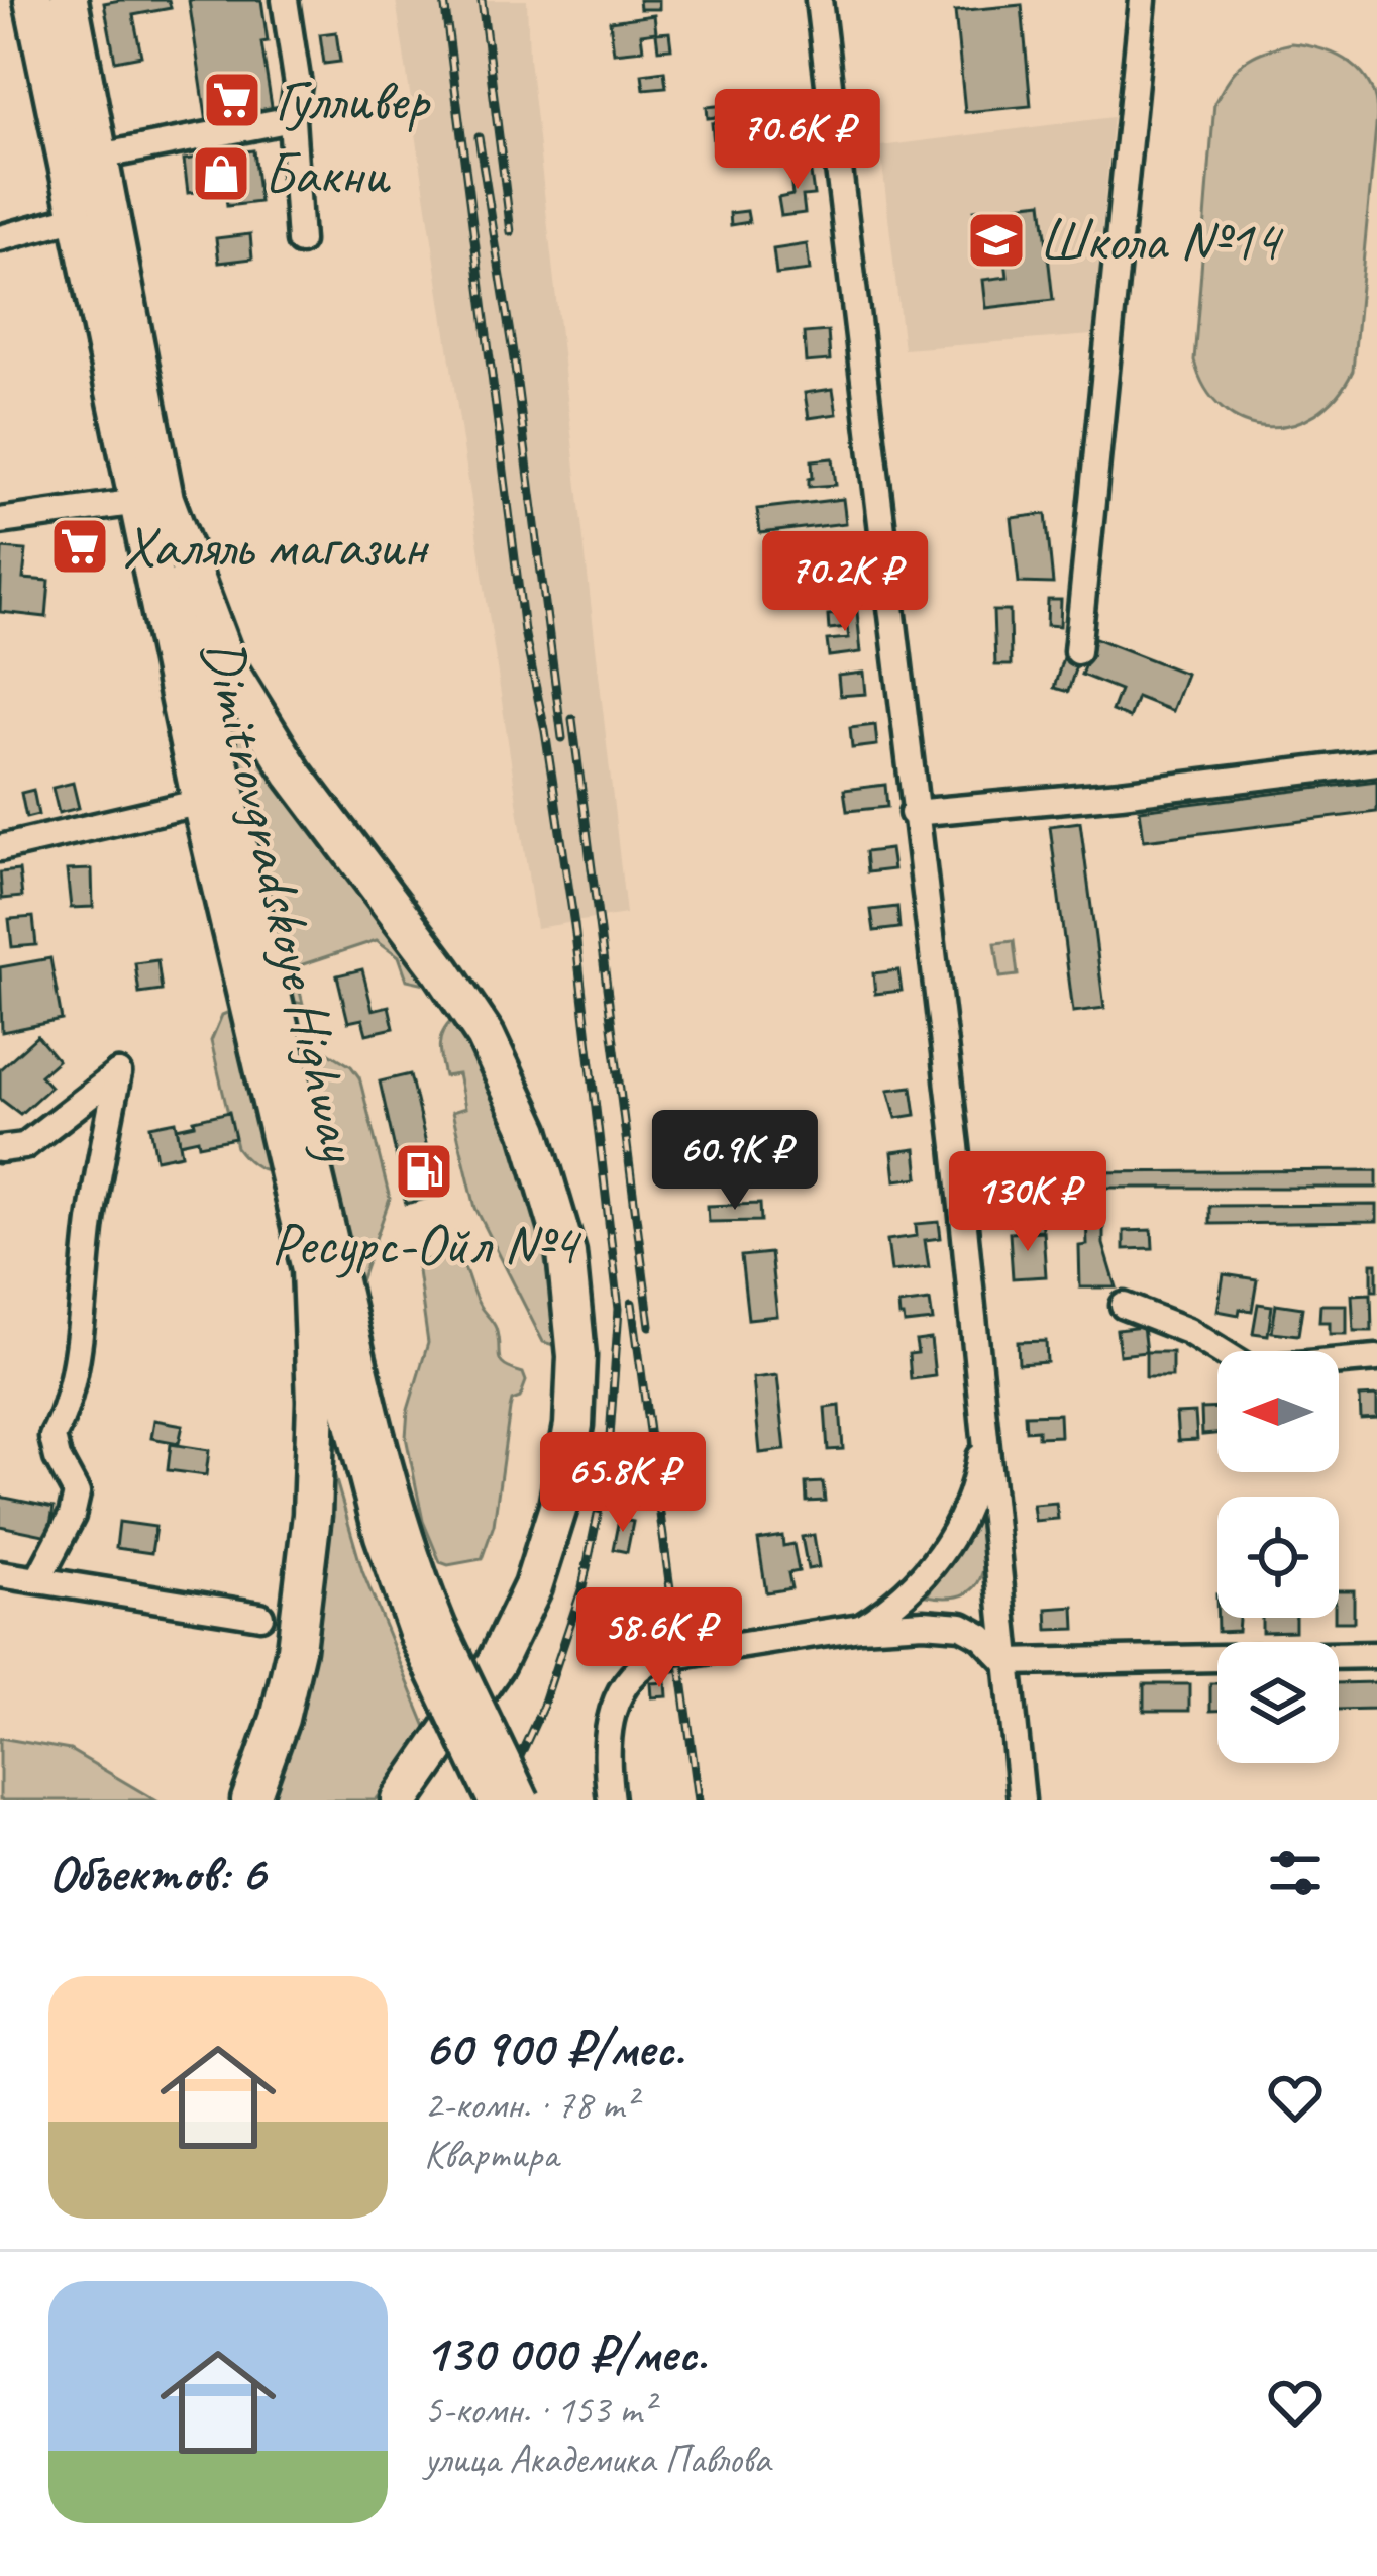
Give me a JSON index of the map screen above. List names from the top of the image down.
{
  "streets": {
    "highway": ["Dimitrovgradskoye Highway"]
  },
  "places": {
    "supermarket": ["Гулливер", "Халяль магазин"],
    "shop": ["Бакни"],
    "school or university": ["Школа №14"],
    "fuel station": ["Ресурс-Ойл №4"]
  },
  "north": "left",
  "page": {
    "price": [
      "70.6K ₽",
      "70.2K ₽",
      "60.9K ₽",
      "130K ₽",
      "65.8K ₽",
      "58.6K ₽"
    ],
    "heading": "Объектов: 6",
    "list": [
      {
        "name": "60 900 ₽/мес.",
        "note": "2-комн. · 78 m² · Квартира"
      },
      {
        "name": "130 000 ₽/мес.",
        "note": "5-комн. · 153 m² · улица Академика Павлова"
      }
    ]
  }
}
